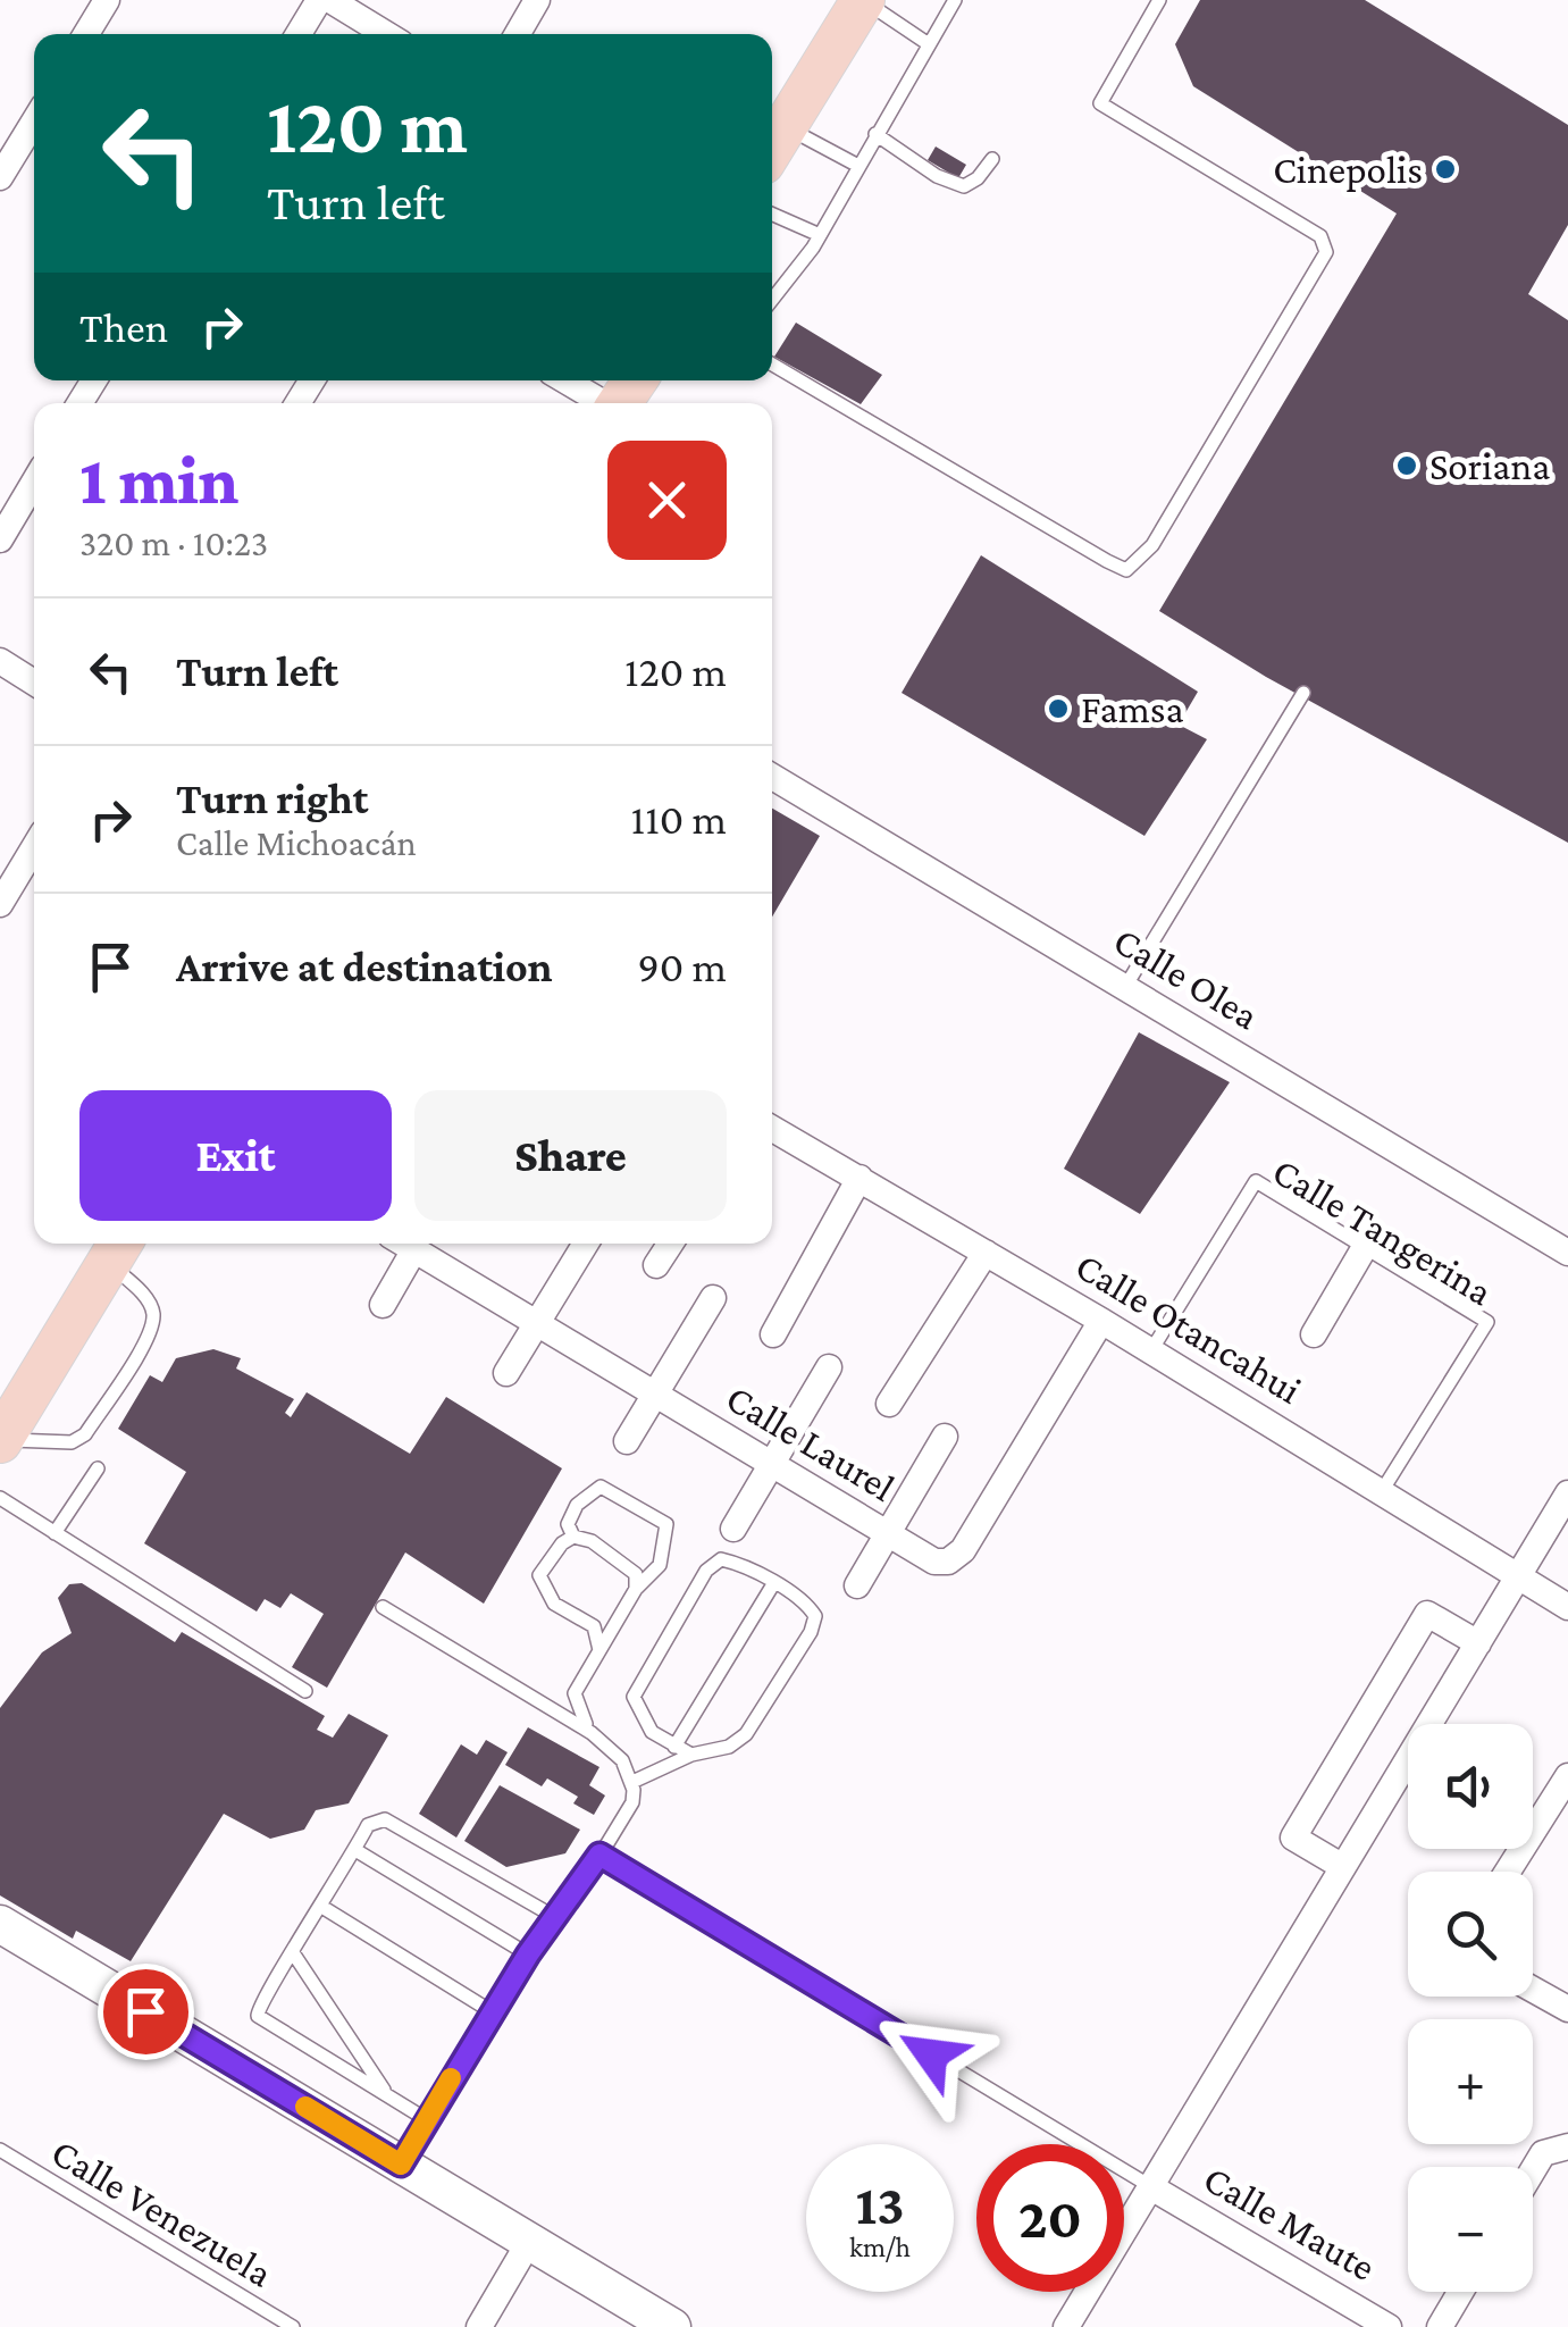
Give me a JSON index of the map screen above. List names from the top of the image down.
{
  "streets": {
    "street": [
      "Calle Olea",
      "Calle Otancahui",
      "Calle Laurel",
      "Calle Maute"
    ],
    "lane": ["Calle Tangerina", "Calle Venezuela"]
  },
  "crossings": [
    ["Calle Tangerina", "Calle Otancahui"],
    ["Calle Otancahui", "Calle Laurel"]
  ],
  "places": ["Cinepolis", "Soriana", "Famsa"],
  "page": {
    "turn": ["120 m", "Turn left"],
    "then": "Then",
    "heading": ["1 min", "320 m · 10:23"],
    "list": [
      {
        "name": "Turn left",
        "value": "120 m"
      },
      {
        "name": "Turn right",
        "note": "Calle Michoacán",
        "value": "110 m"
      },
      {
        "name": "Arrive at destination",
        "value": "90 m"
      }
    ],
    "buttons": ["Exit", "Share"],
    "map_buttons": ["+", "−"],
    "speed": "13 km/h",
    "limit": "20"
  }
}
